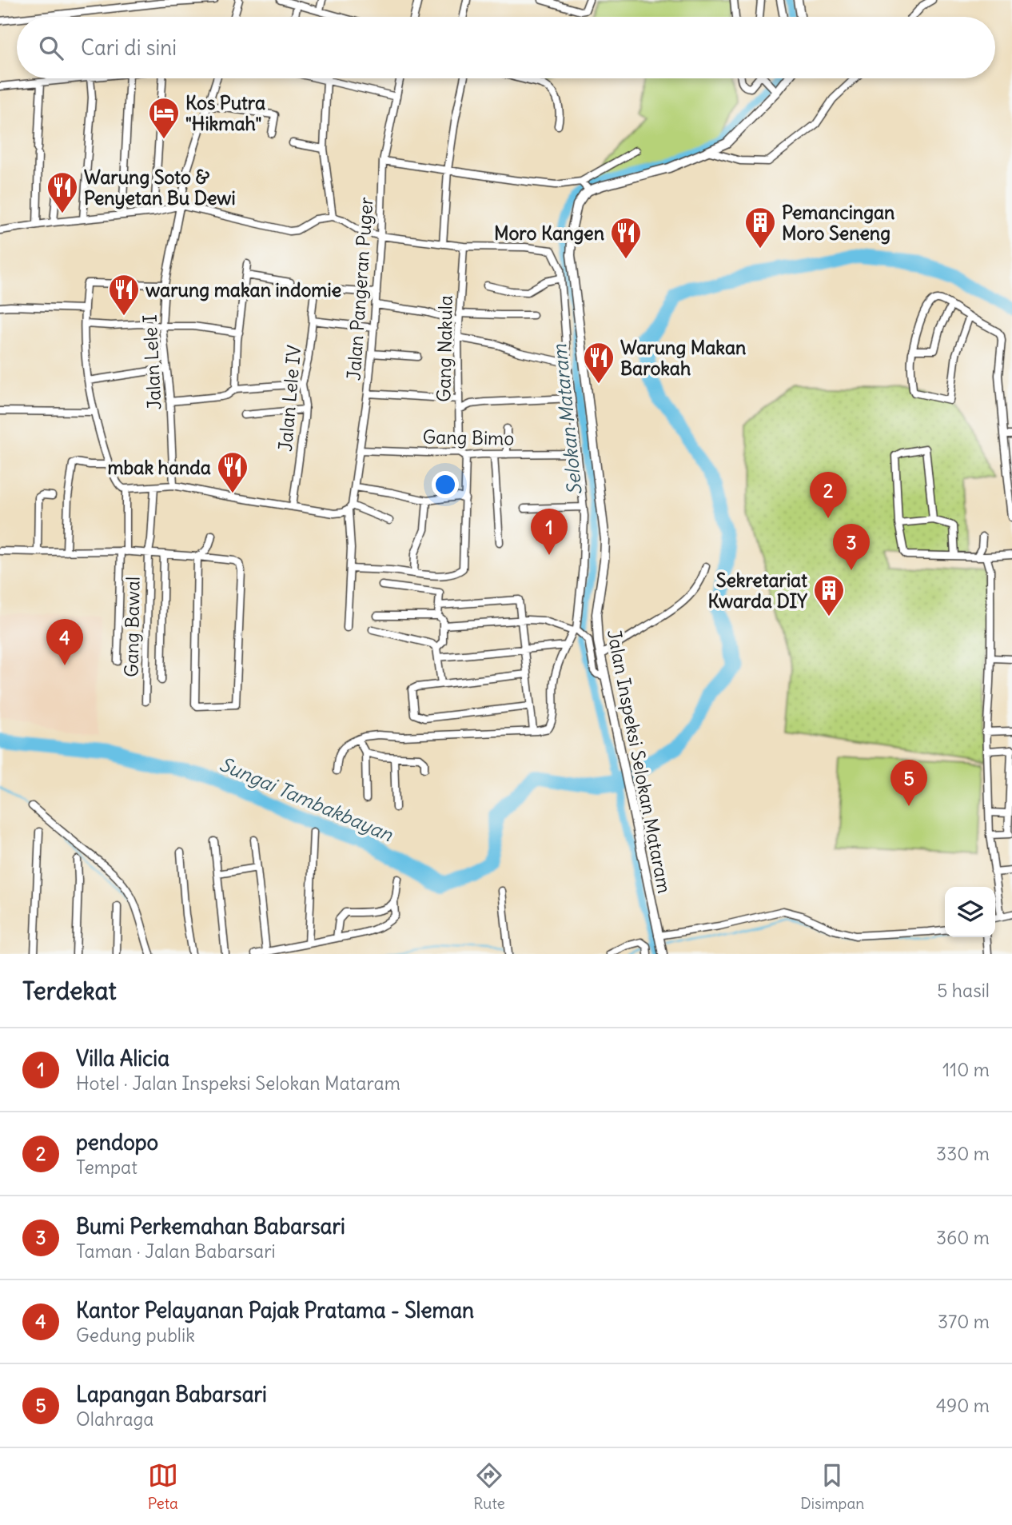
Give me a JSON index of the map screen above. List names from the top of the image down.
{
  "streets": {
    "street": [
      "Jalan Pangeran Puger",
      "Gang Nakula",
      "Jalan Lele I",
      "Jalan Lele IV",
      "Gang Bimo",
      "Gang Bawal",
      "Jalan Inspeksi Selokan Mataram"
    ]
  },
  "crossings": [
    ["Jalan Pangeran Puger", "Jalan Lele IV"],
    ["Jalan Pangeran Puger", "Gang Bimo"],
    ["Gang Nakula", "Gang Bimo"]
  ],
  "water": ["Selokan Mataram", "Sungai Tambakbayan"],
  "places": {
    "hotel": ["Kos Putra \"Hikmah\""],
    "restaurant": [
      "Warung Soto & Penyetan Bu Dewi",
      "Moro Kangen",
      "warung makan indomie",
      "Warung Makan Barokah",
      "mbak handa"
    ],
    "building": ["Pemancingan Moro Seneng", "Sekretariat Kwarda DIY"]
  },
  "page": {
    "search": "Cari di sini",
    "pins": [
      "2",
      "1",
      "3",
      "4",
      "5"
    ],
    "heading": ["Terdekat", "5 hasil"],
    "list": [
      {
        "mark": "1",
        "name": "Villa Alicia",
        "note": "Hotel · Jalan Inspeksi Selokan Mataram",
        "value": "110 m"
      },
      {
        "mark": "2",
        "name": "pendopo",
        "note": "Tempat",
        "value": "330 m"
      },
      {
        "mark": "3",
        "name": "Bumi Perkemahan Babarsari",
        "note": "Taman · Jalan Babarsari",
        "value": "360 m"
      },
      {
        "mark": "4",
        "name": "Kantor Pelayanan Pajak Pratama - Sleman",
        "note": "Gedung publik",
        "value": "370 m"
      },
      {
        "mark": "5",
        "name": "Lapangan Babarsari",
        "note": "Olahraga",
        "value": "490 m"
      }
    ],
    "nav": ["Peta", "Rute", "Disimpan"]
  }
}
